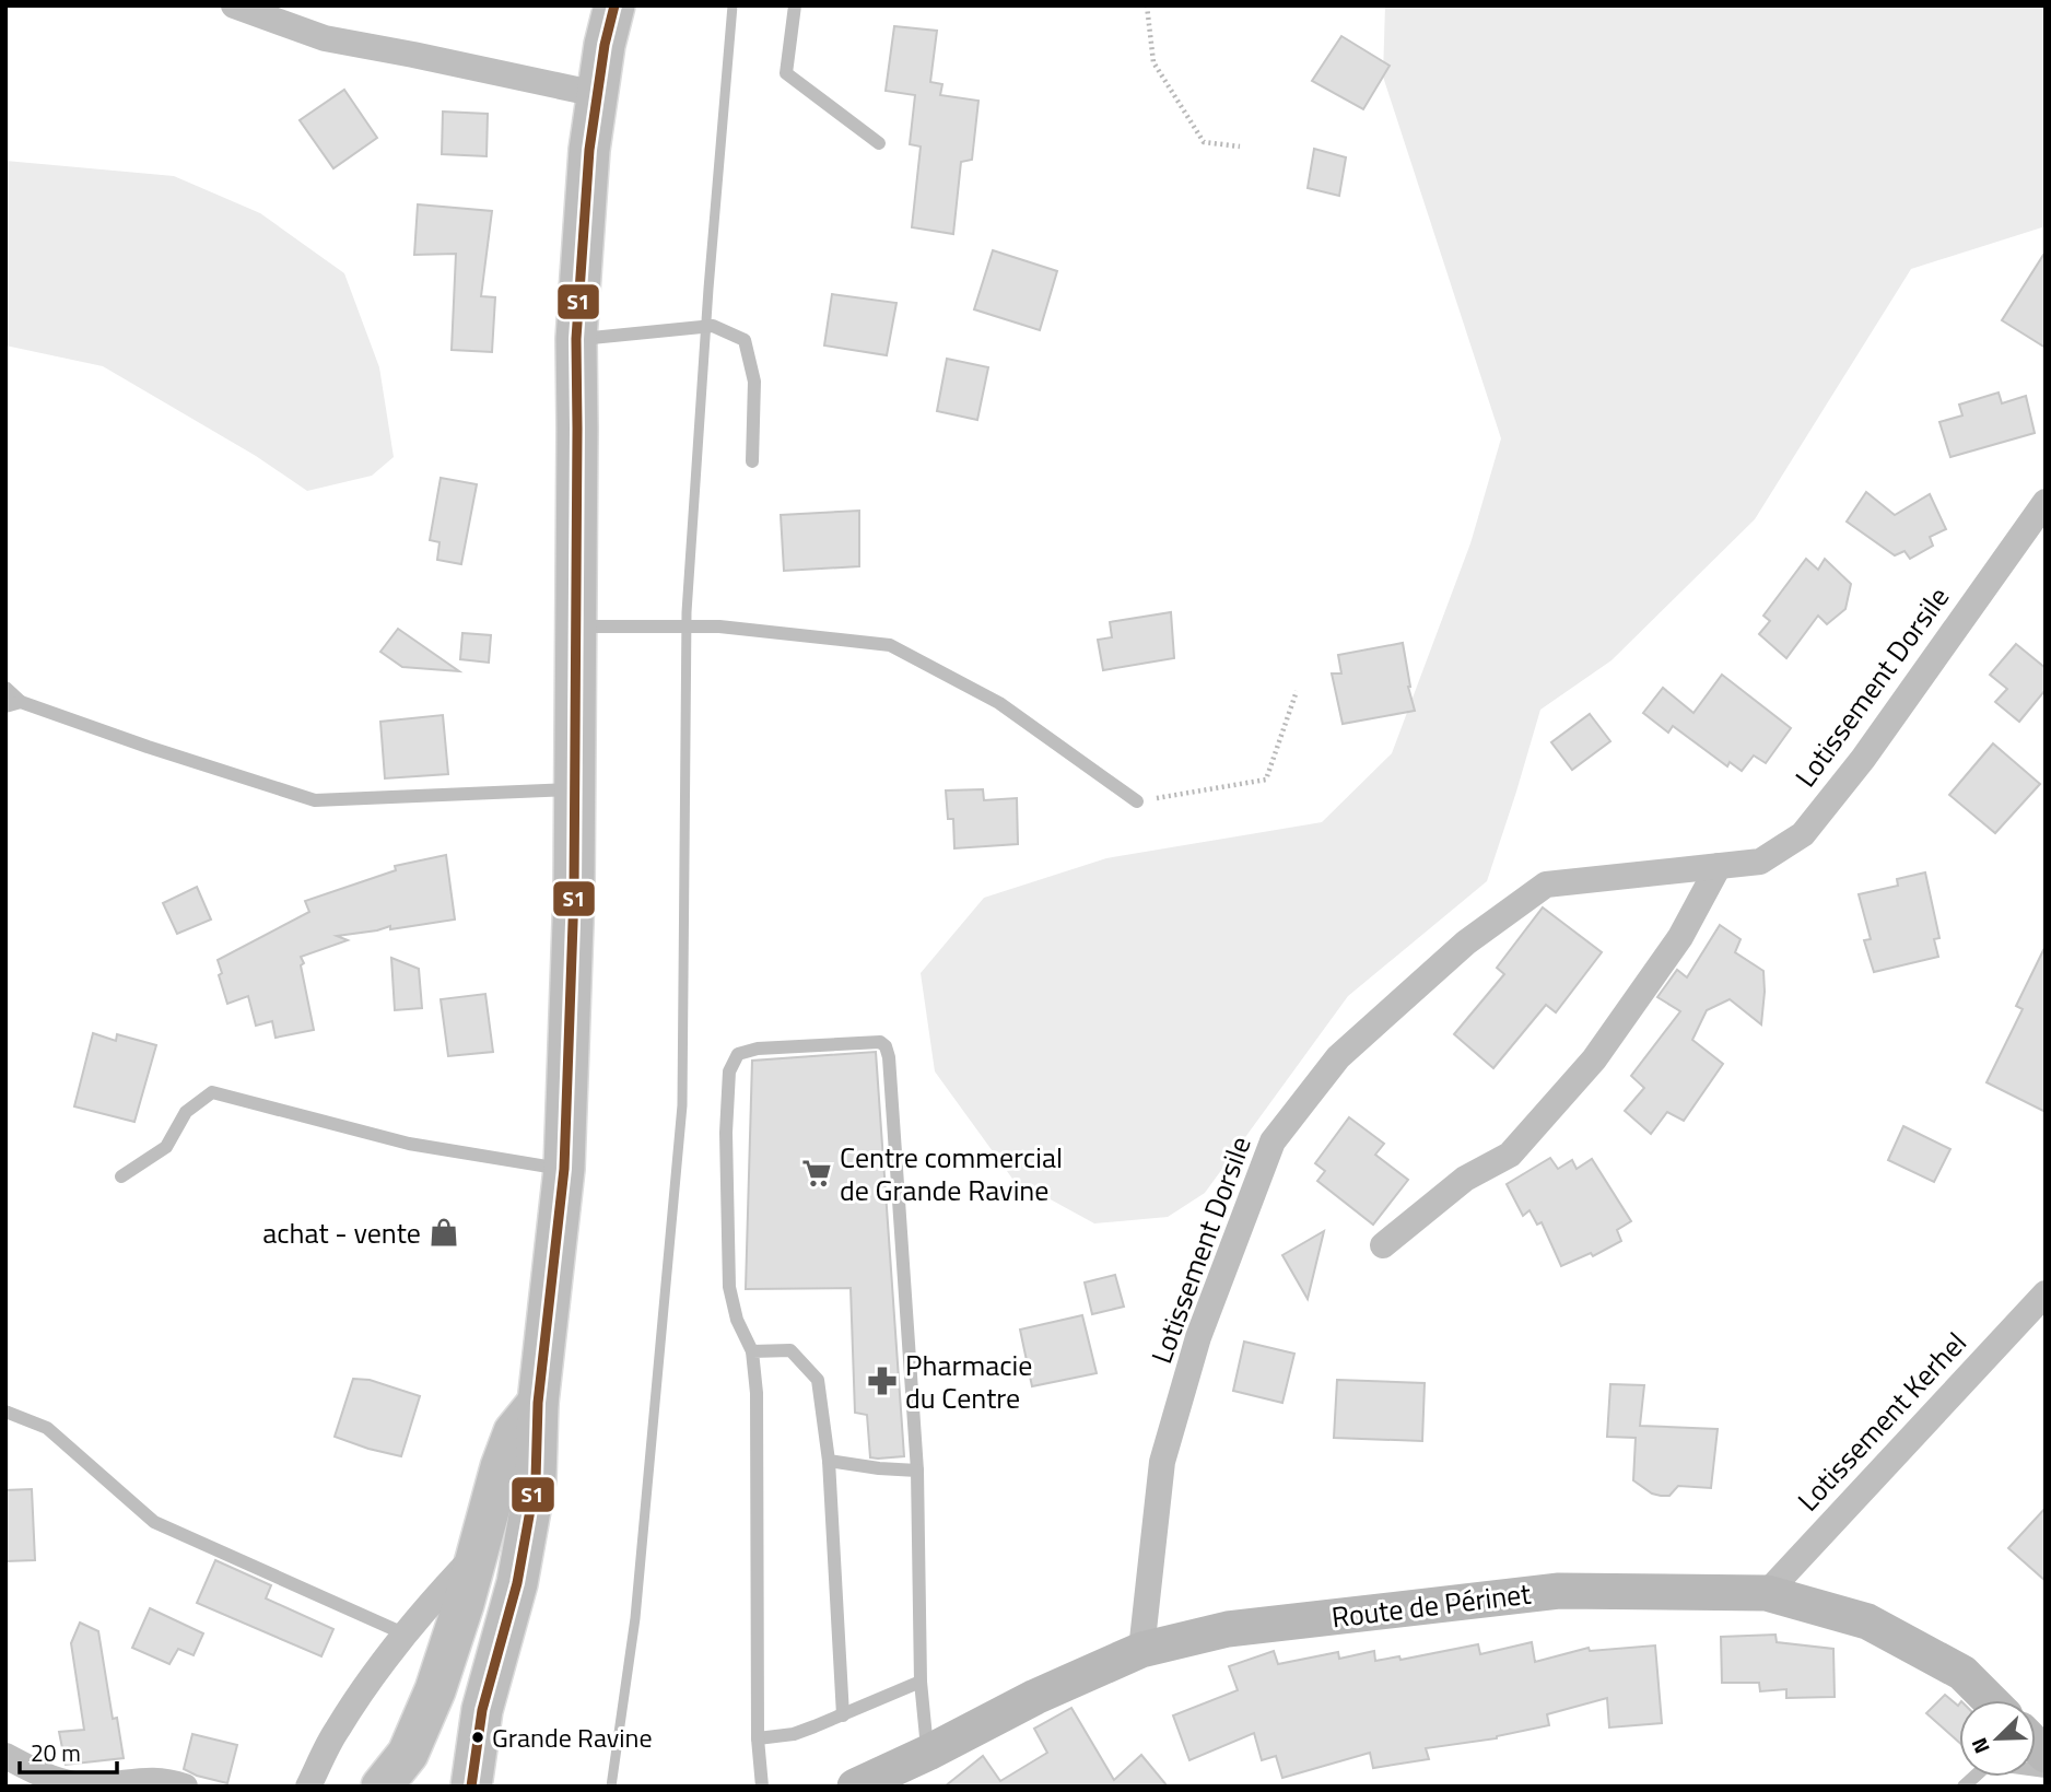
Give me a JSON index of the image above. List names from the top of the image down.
{
  "streets": {
    "main road": ["Route de Périnet"],
    "street": ["Lotissement Dorsile", "Lotissement Kerhel"]
  },
  "crossings": [
    ["Lotissement Dorsile", "Route de Périnet"],
    ["Lotissement Kerhel", "Route de Périnet"]
  ],
  "places": {
    "supermarket": ["Centre commercial de Grande Ravine"],
    "shop": ["achat - vente"],
    "pharmacy": ["Pharmacie du Centre"],
    "other": ["Grande Ravine"]
  },
  "lines": ["transit line S1"],
  "scale_bar": "20 m",
  "north": "bottom left"
}
